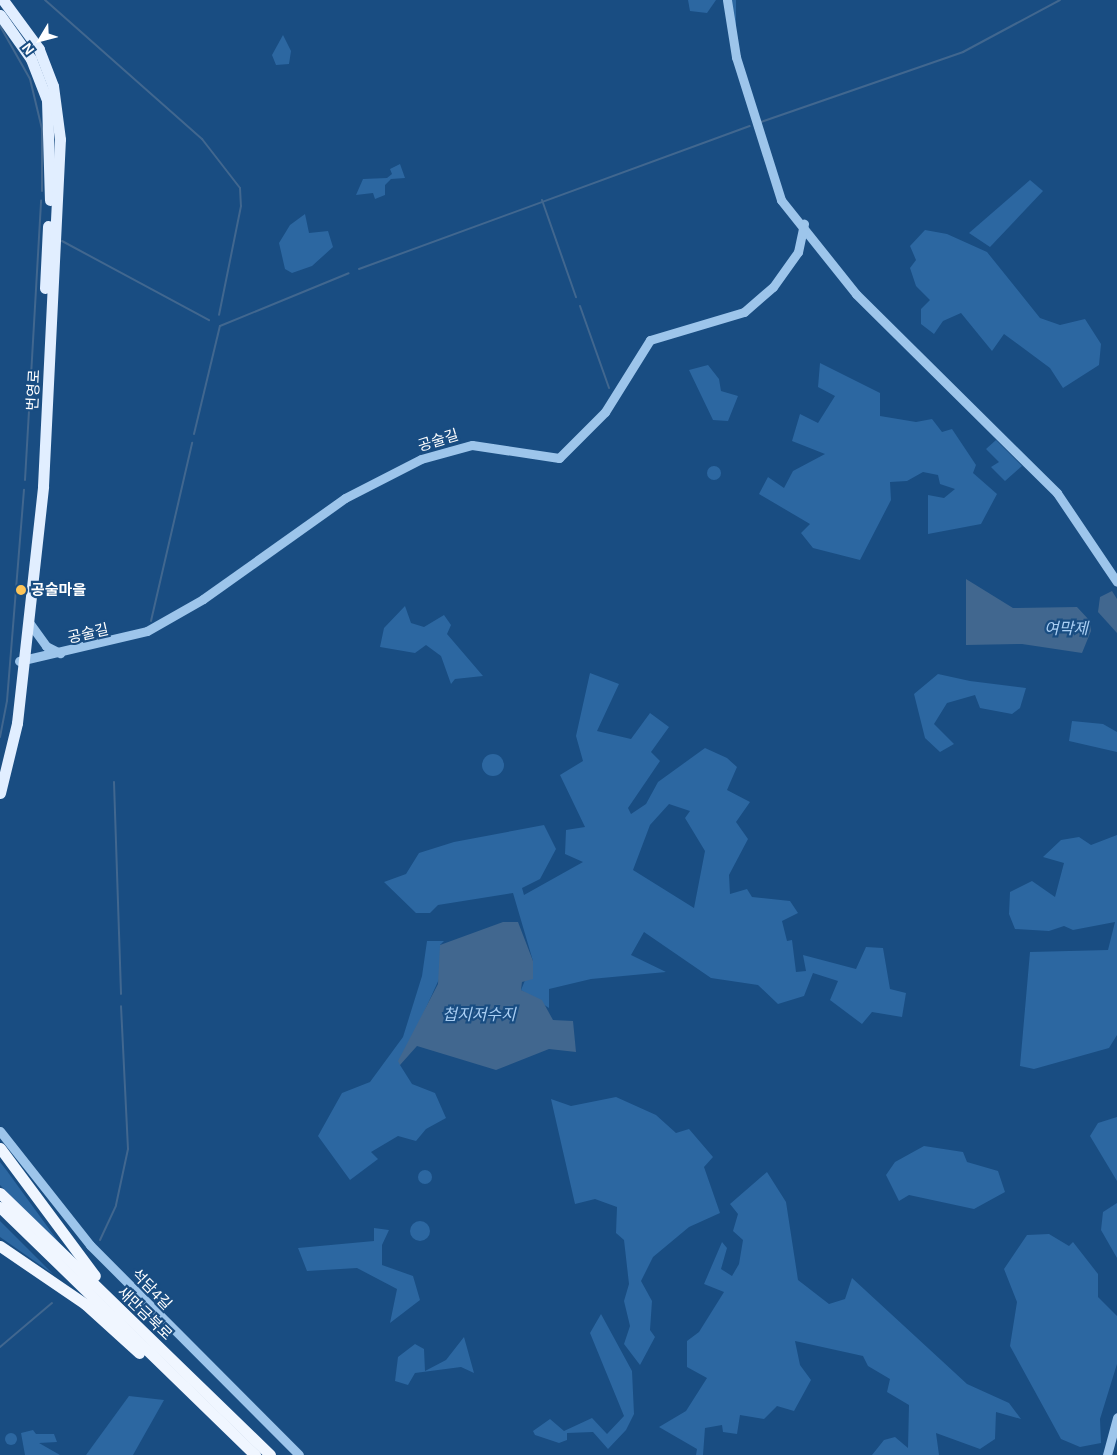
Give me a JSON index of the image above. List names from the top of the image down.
{
  "streets": {
    "highway": ["새만금북로"],
    "main road": ["번영로"],
    "street": ["공술길", "석담4길"]
  },
  "crossings": [
    ["번영로", "공술길"]
  ],
  "water": ["여막제", "첩지저수지"],
  "places": ["공술마을"],
  "north": "bottom left"
}
